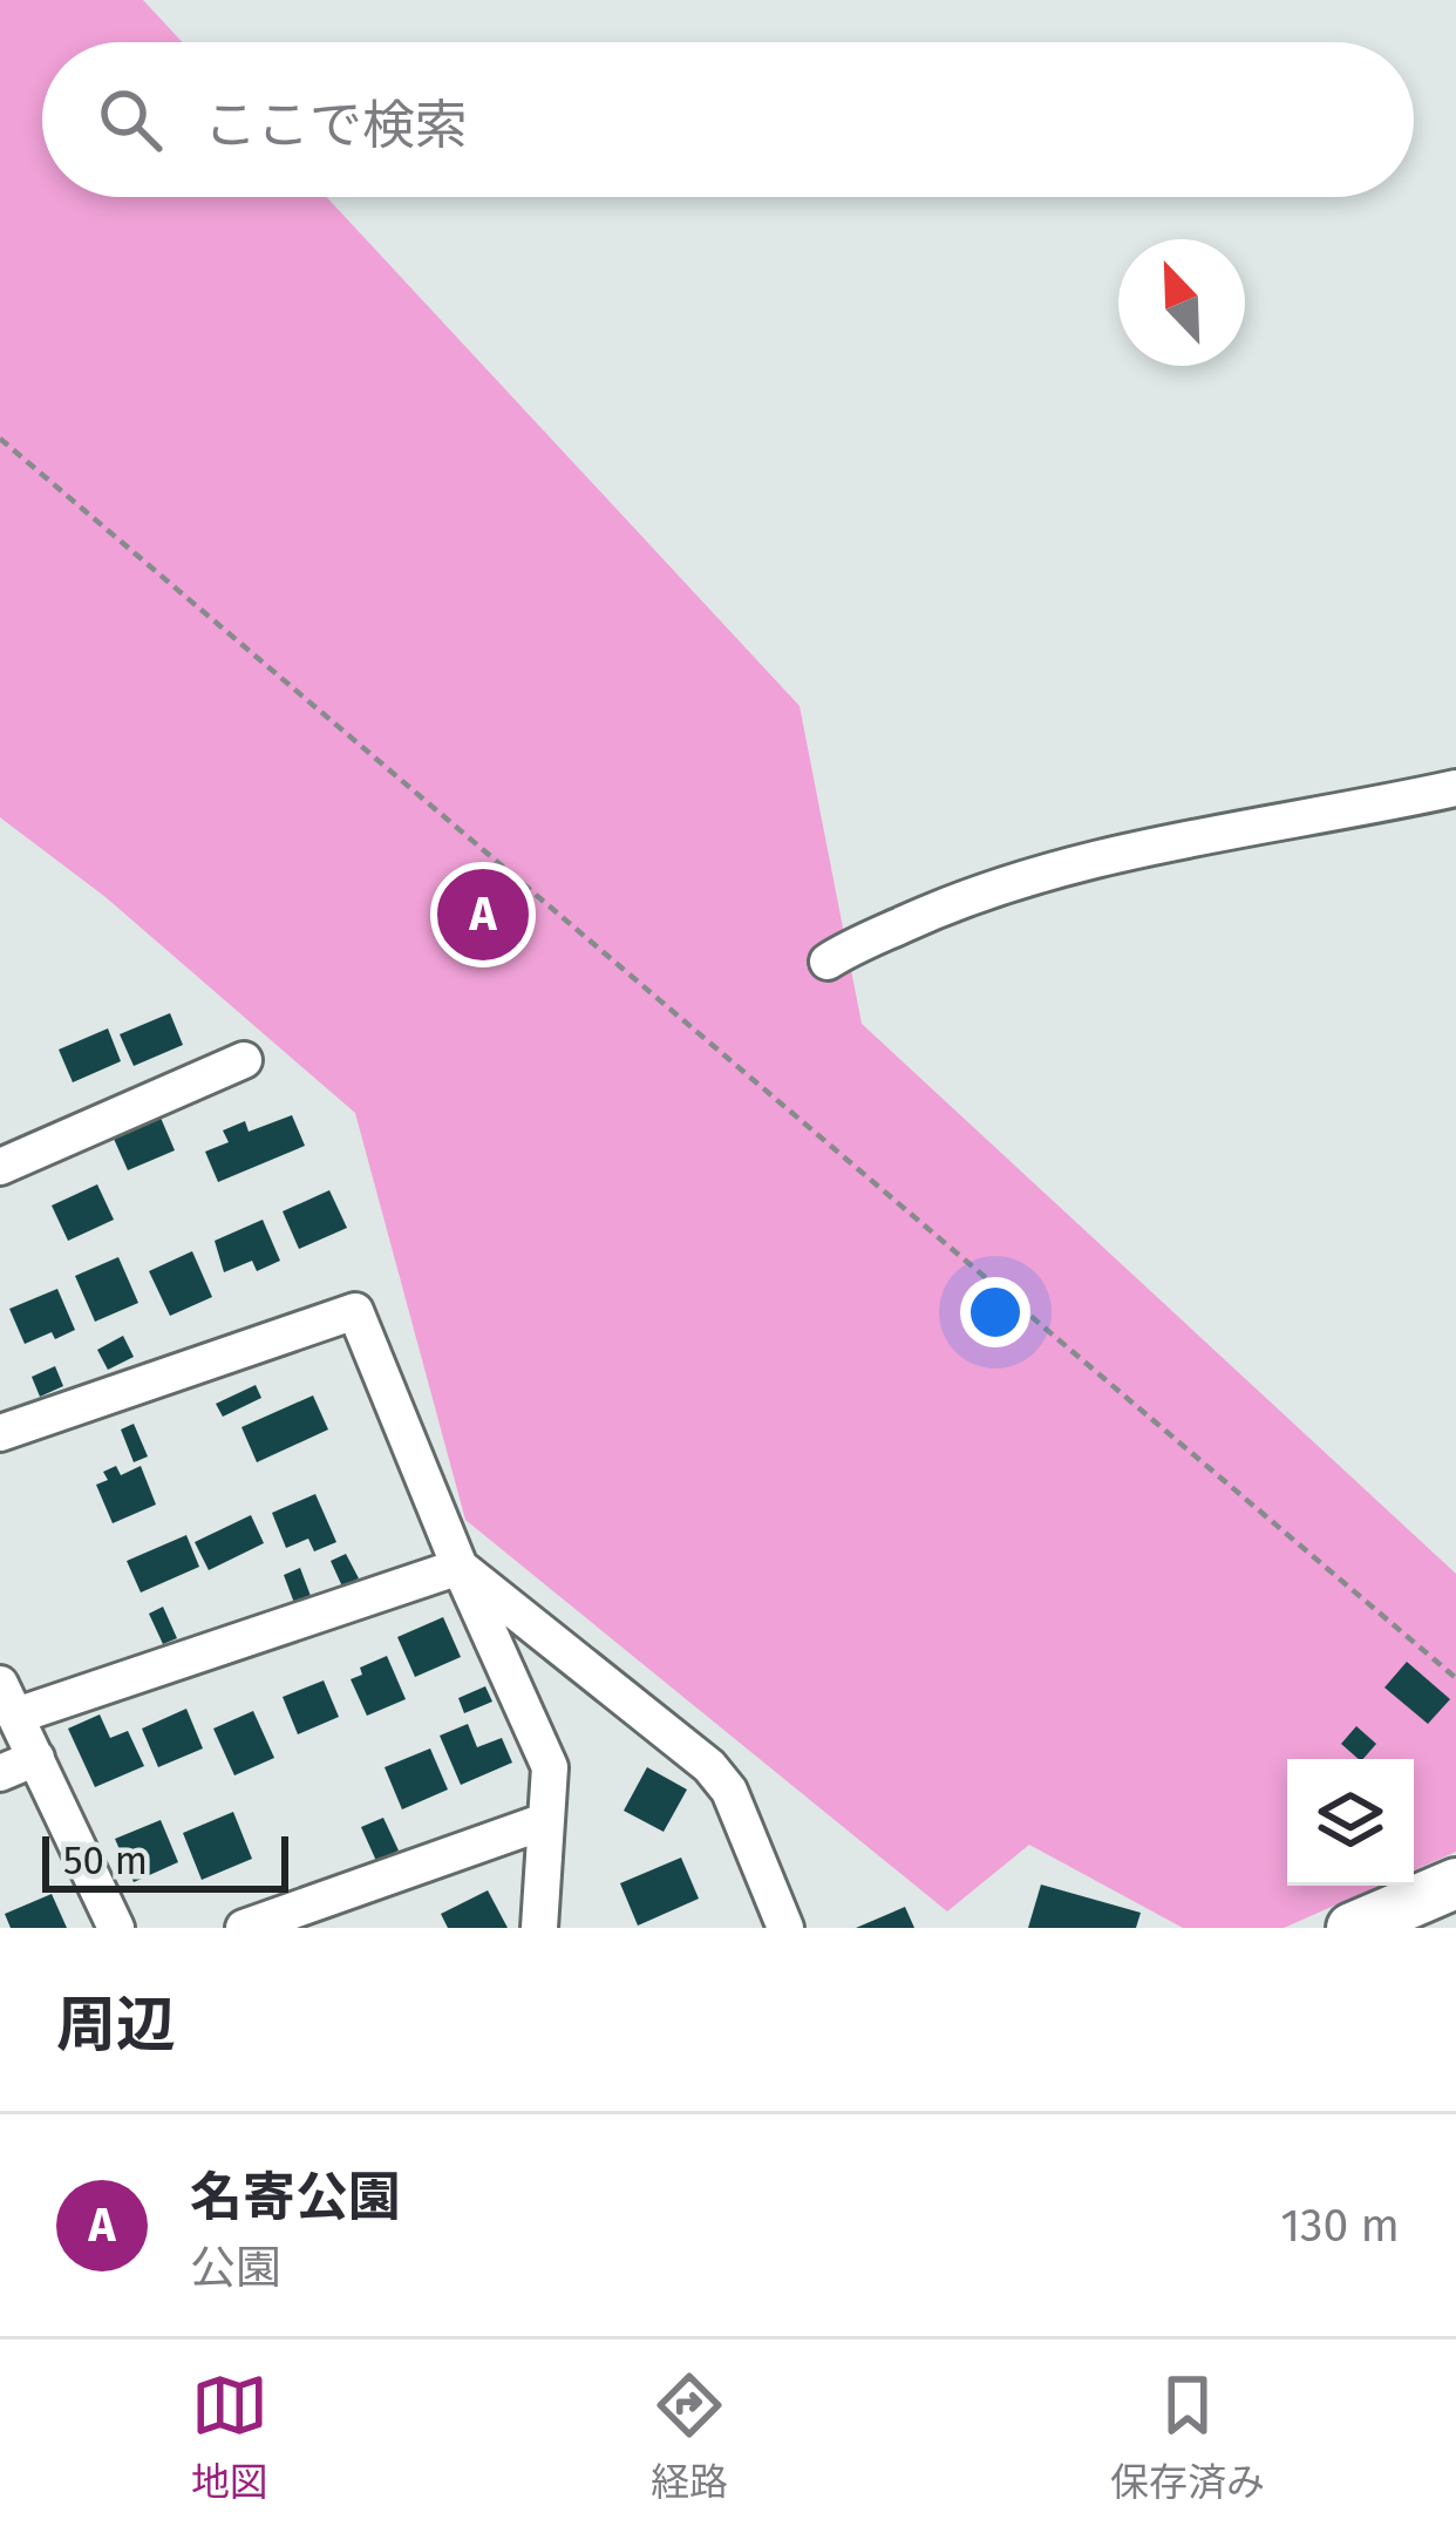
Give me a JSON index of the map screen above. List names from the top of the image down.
{
  "scale_bar": "50 m",
  "north": "top left",
  "page": {
    "search": "ここで検索",
    "pins": "A",
    "scale": "50 m",
    "heading": "周辺",
    "list": [
      {
        "mark": "A",
        "name": "名寄公園",
        "note": "公園",
        "value": "130 m"
      }
    ],
    "nav": ["地図", "経路", "保存済み"]
  }
}
